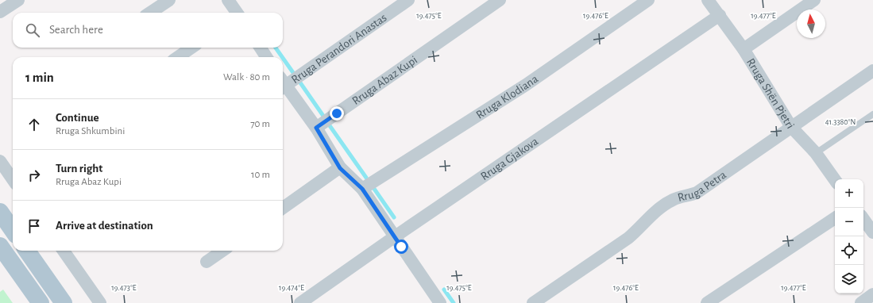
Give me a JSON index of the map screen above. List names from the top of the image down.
{
  "streets": {
    "street": [
      "Rruga Perandori Anastas",
      "Rruga Abaz Kupi",
      "Rruga Shën Pjetri",
      "Rruga Klodiana",
      "Rruga Gjakova",
      "Rruga Petra"
    ]
  },
  "crossings": [
    ["Rruga Shën Pjetri", "Rruga Gjakova"],
    ["Rruga Shën Pjetri", "Rruga Petra"]
  ],
  "north": "top",
  "page": {
    "search": "Search here",
    "heading": ["1 min", "Walk · 80 m"],
    "list": [
      ["Continue", "Rruga Shkumbini", "70 m"],
      ["Turn right", "Rruga Abaz Kupi", "10 m"],
      "Arrive at destination"
    ],
    "map_buttons": ["+", "−"]
  },
  "coordinates": [
    "19.475°E",
    "19.476°E",
    "19.477°E",
    "41.3380°N",
    "19.473°E",
    "19.474°E"
  ]
}
